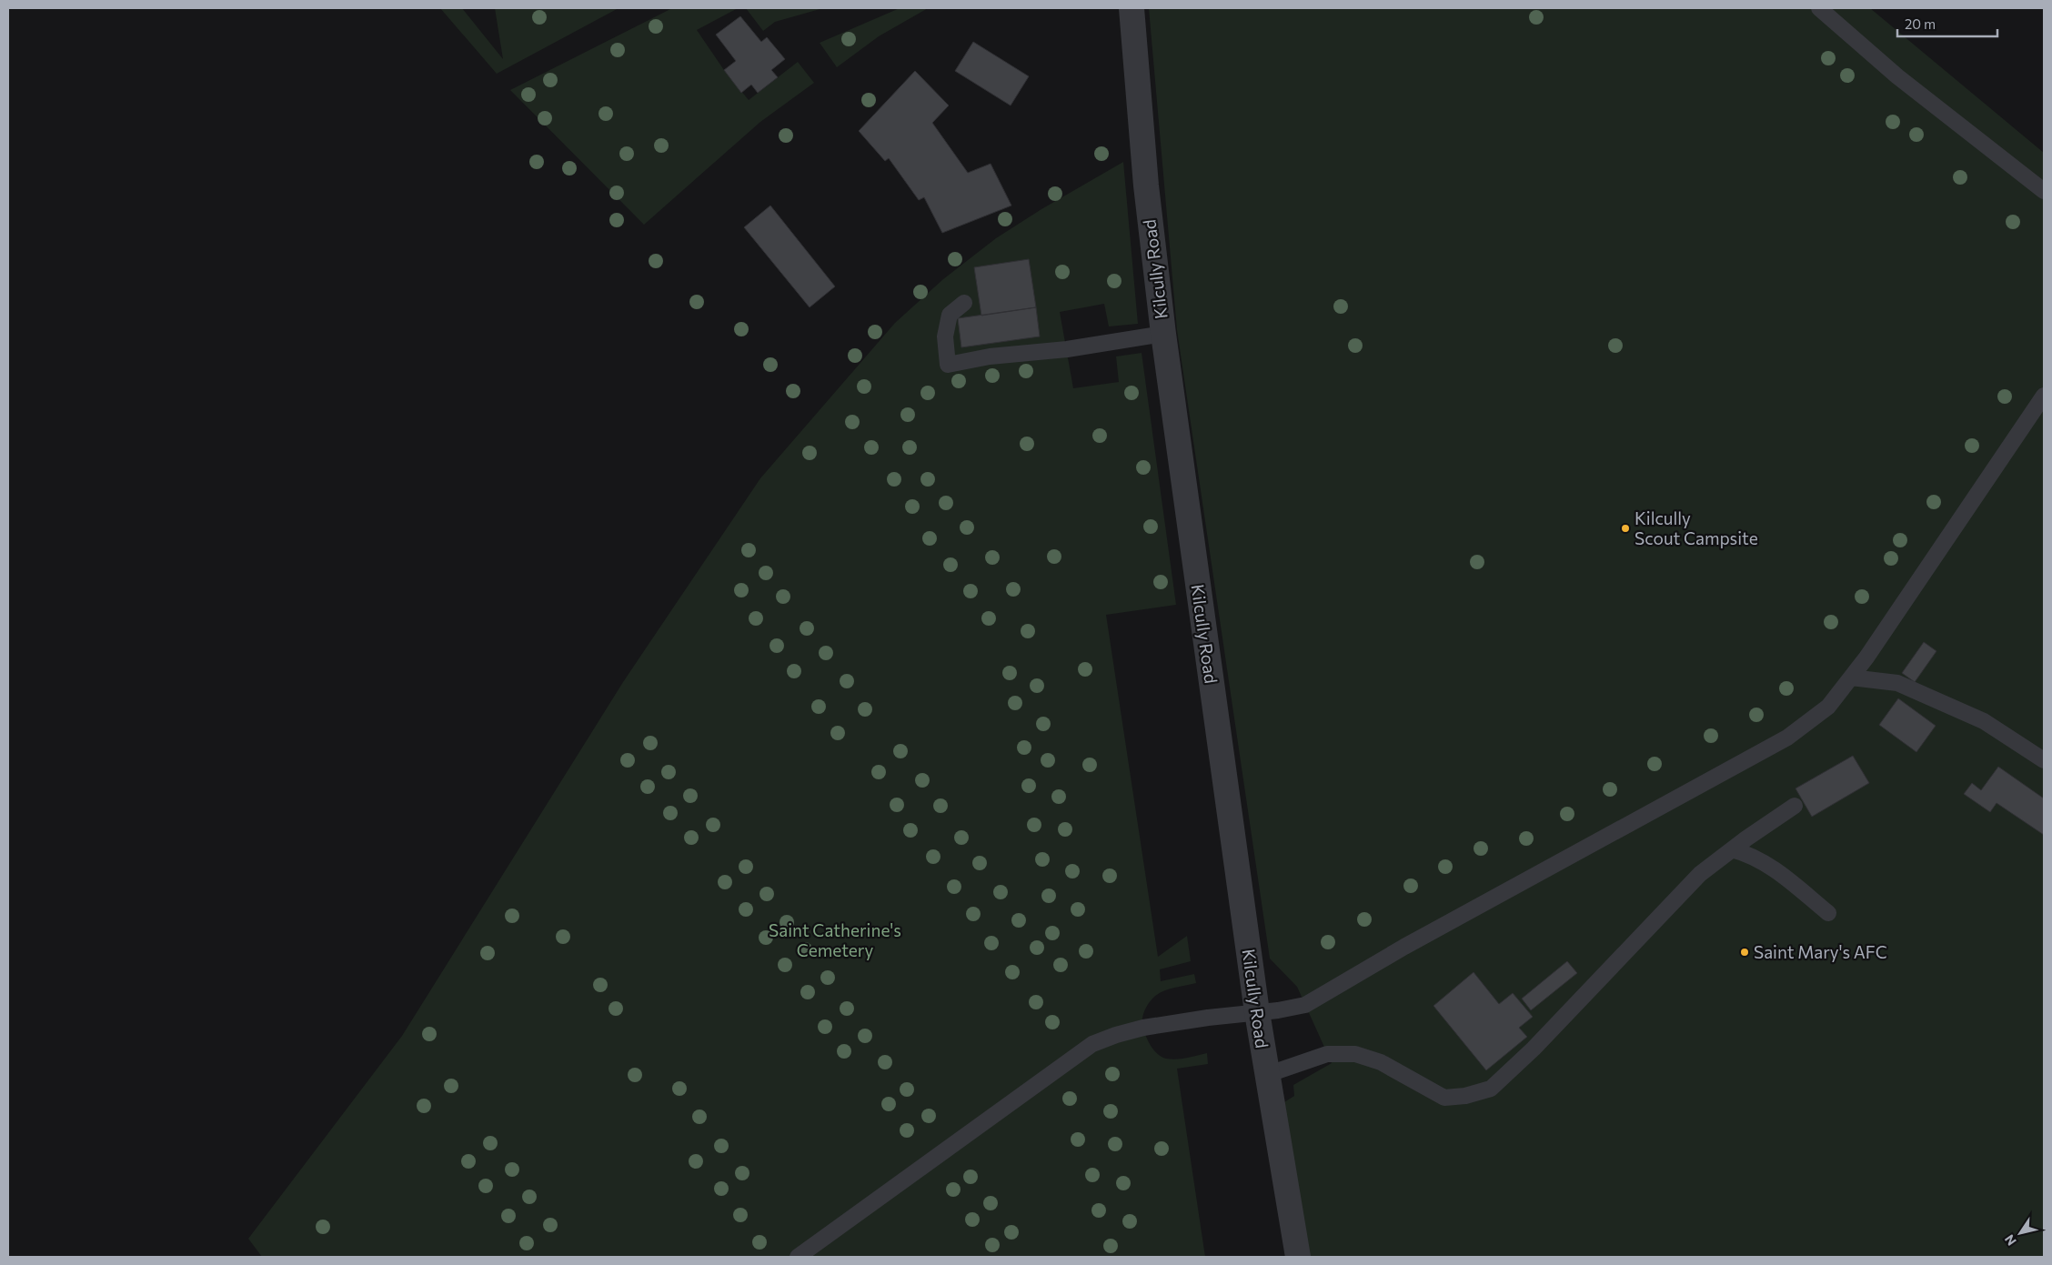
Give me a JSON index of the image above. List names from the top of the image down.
{
  "streets": {
    "street": ["Kilcully Road"]
  },
  "parks": ["Saint Catherine's Cemetery"],
  "places": ["Kilcully Scout Campsite", "Saint Mary's AFC"],
  "scale_bar": "20 m",
  "north": "bottom left"
}
